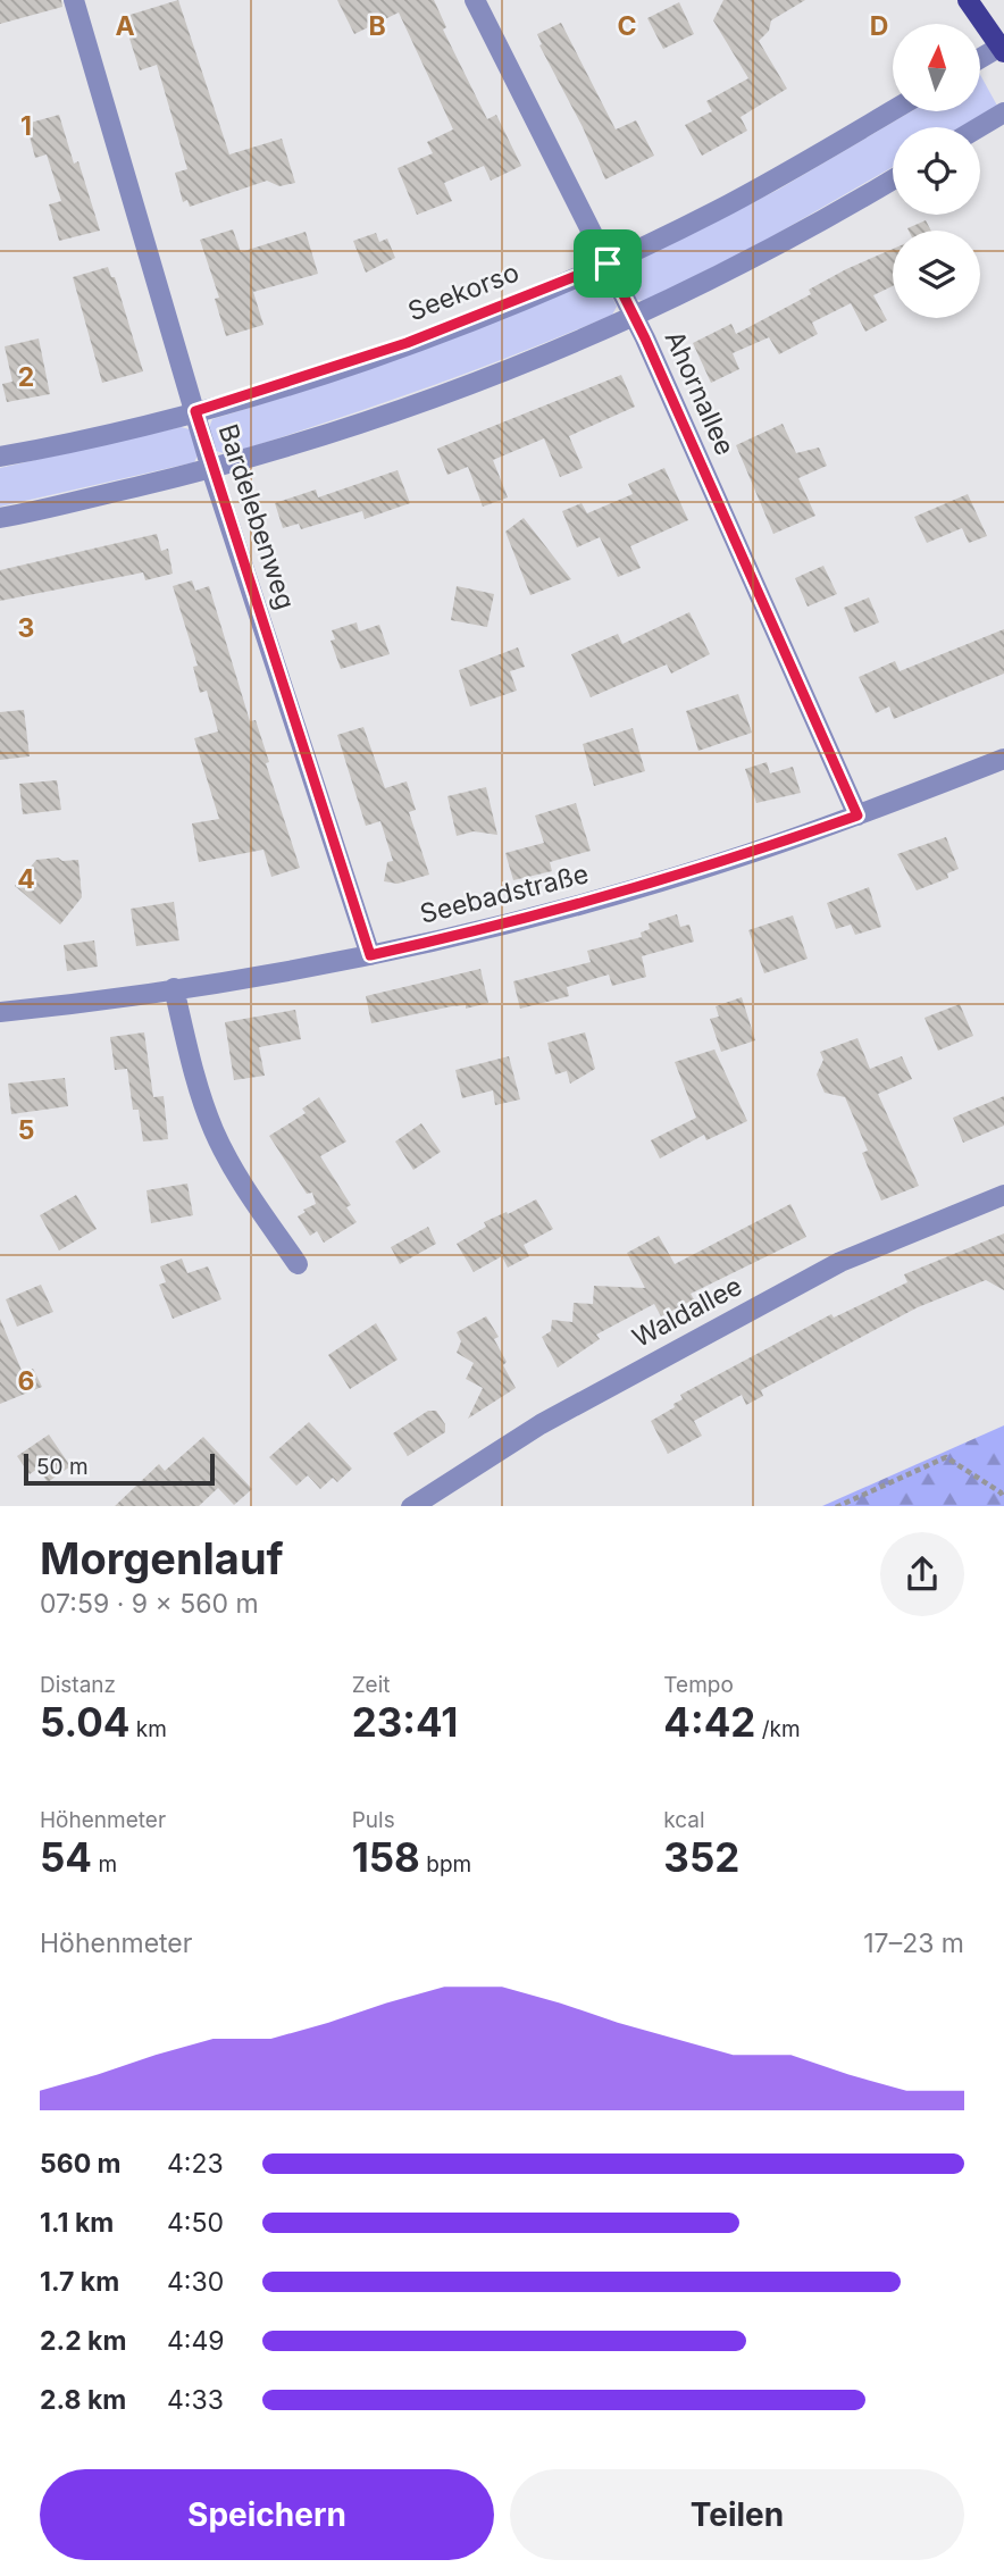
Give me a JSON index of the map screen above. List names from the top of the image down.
{
  "streets": {
    "street": [
      "Seekorso",
      "Ahornallee",
      "Bardelebenweg",
      "Seebadstraße",
      "Waldallee"
    ]
  },
  "crossings": [
    ["Seekorso", "Ahornallee"],
    ["Seekorso", "Bardelebenweg"],
    ["Ahornallee", "Seebadstraße"],
    ["Bardelebenweg", "Seebadstraße"]
  ],
  "scale_bar": "50 m",
  "north": "top",
  "page": {
    "scale": "50 m",
    "heading": ["Morgenlauf", "07:59 · 9 × 560 m"],
    "stats": [
      ["Distanz", "5.04 km"],
      ["Zeit", "23:41"],
      ["Tempo", "4:42 /km"],
      ["Höhenmeter", "54 m"],
      ["Puls", "158 bpm"],
      ["kcal", "352"]
    ],
    "chart": ["Höhenmeter", "17–23 m"],
    "list": [
      {
        "name": "560 m",
        "note": "4:23"
      },
      {
        "name": "1.1 km",
        "note": "4:50"
      },
      {
        "name": "1.7 km",
        "note": "4:30"
      },
      {
        "name": "2.2 km",
        "note": "4:49"
      },
      {
        "name": "2.8 km",
        "note": "4:33"
      }
    ],
    "buttons": ["Speichern", "Teilen"]
  },
  "grid": {
    "columns": [
      "A",
      "B",
      "C",
      "D"
    ],
    "rows": [
      "1",
      "2",
      "3",
      "4",
      "5",
      "6"
    ]
  }
}
